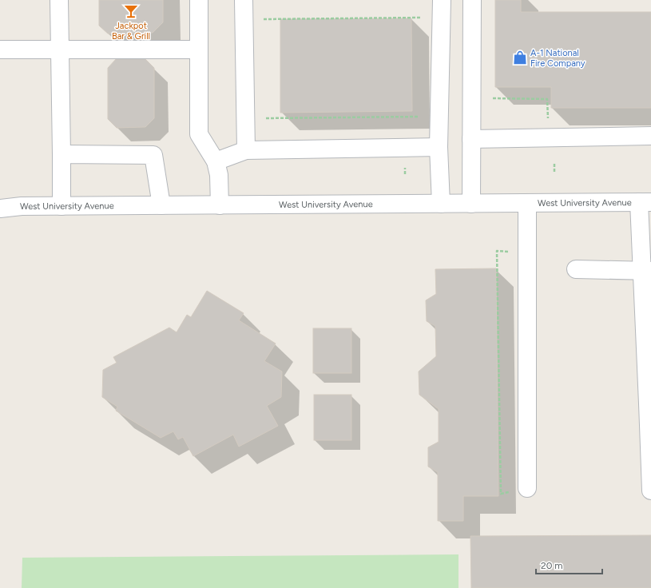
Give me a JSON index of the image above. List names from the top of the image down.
{
  "streets": {
    "street": ["West University Avenue"]
  },
  "places": {
    "bar": ["Jackpot Bar & Grill"],
    "shop": ["A-1 National Fire Company"]
  },
  "scale_bar": "20 m"
}
